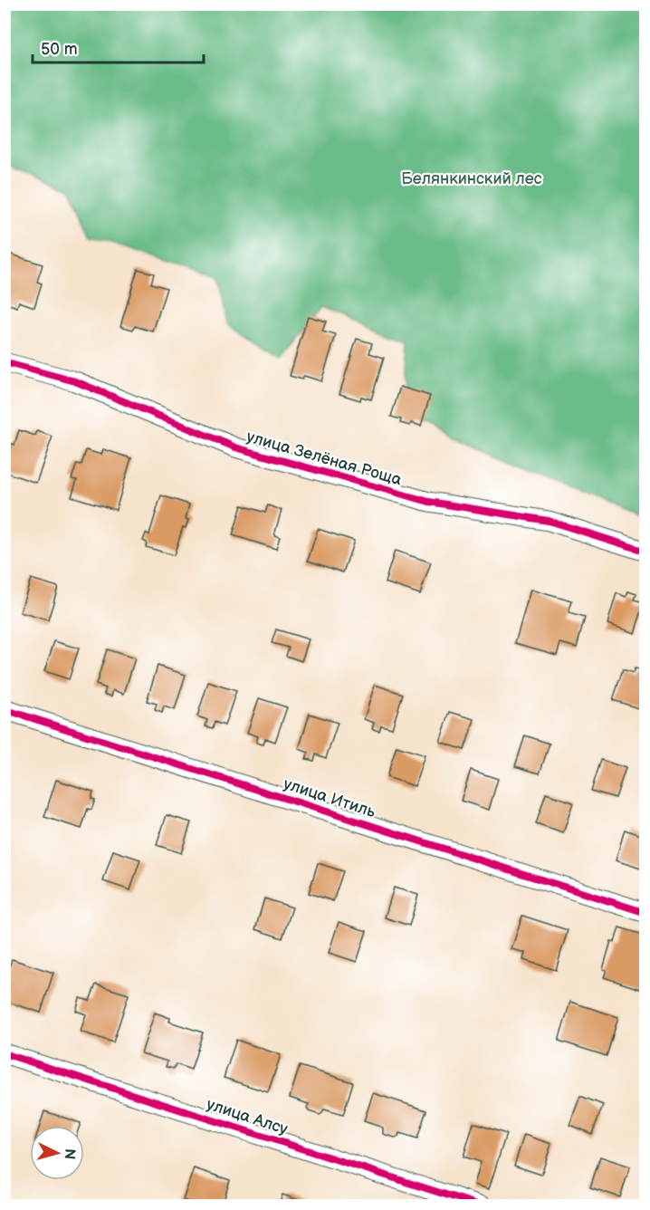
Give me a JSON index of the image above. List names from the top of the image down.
{
  "streets": {
    "street": ["улица Зелёная Роща", "улица Итиль", "улица Алсу"]
  },
  "parks": ["Белянкинский лес"],
  "scale_bar": "50 m",
  "north": "right"
}
